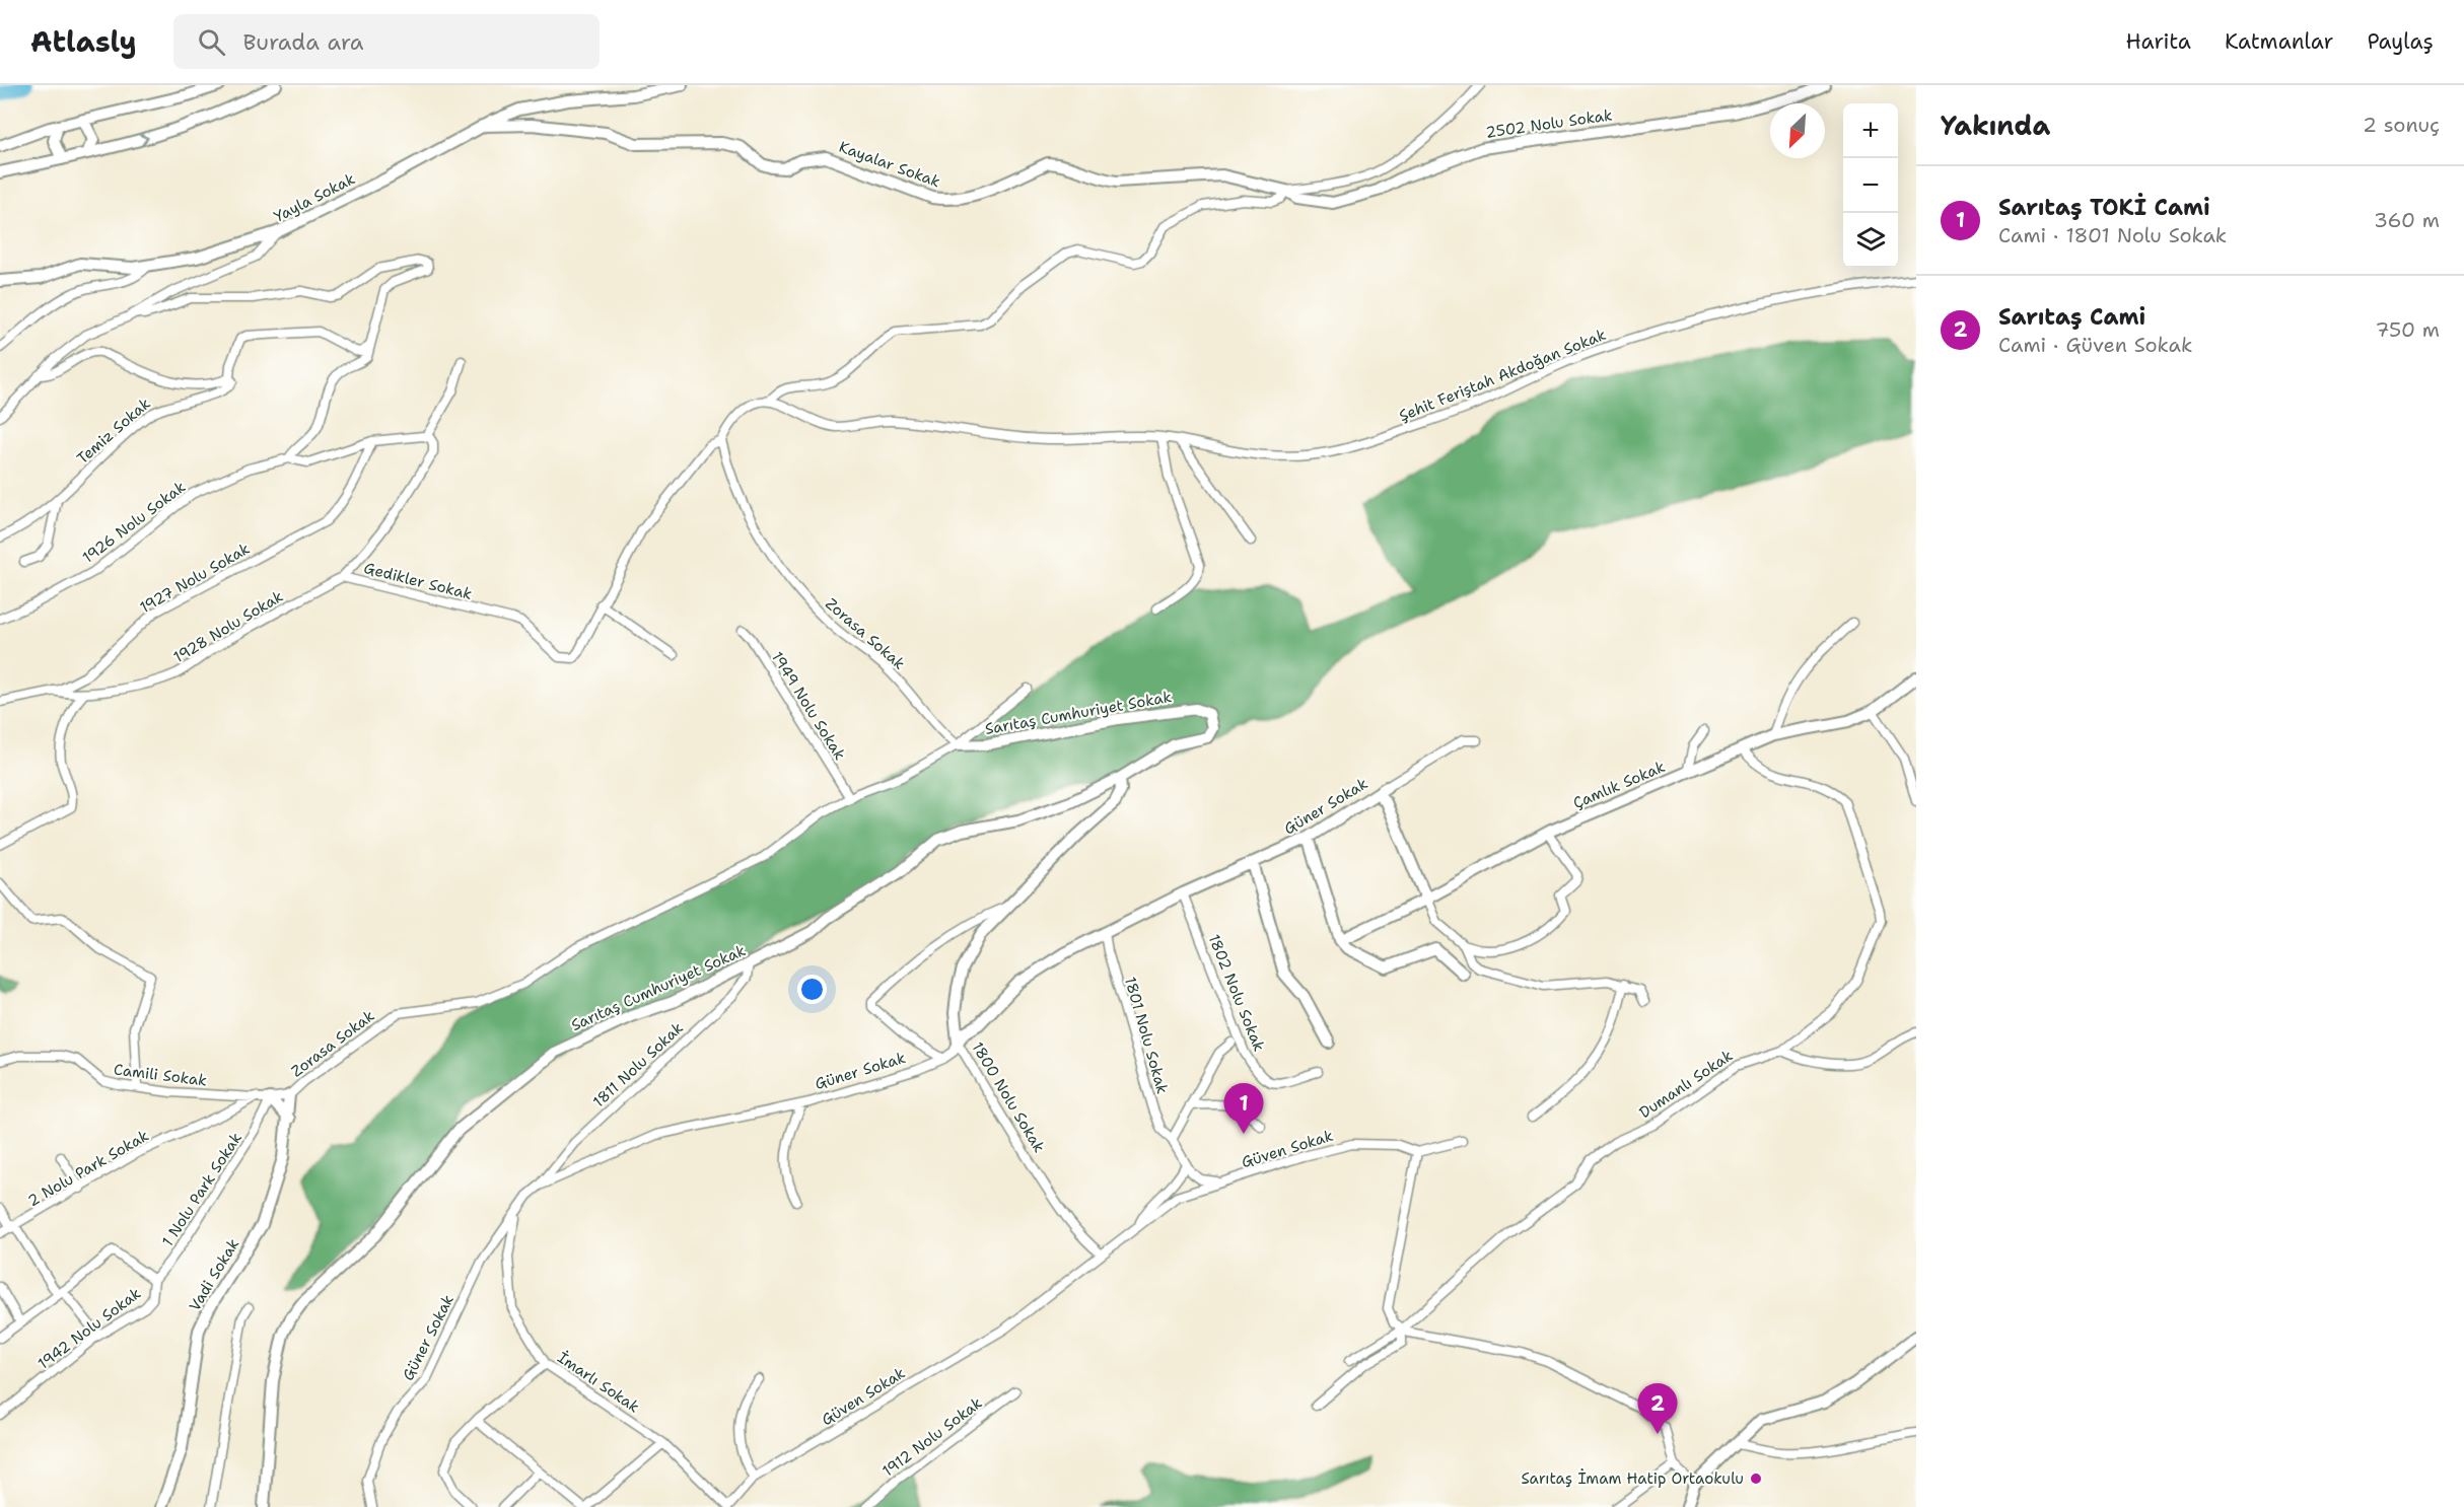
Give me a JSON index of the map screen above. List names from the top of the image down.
{
  "streets": {
    "street": [
      "2502 Nolu Sokak",
      "Kayalar Sokak",
      "Yayla Sokak",
      "Şehit Feriştah Akdoğan Sokak",
      "Temiz Sokak",
      "1926 Nolu Sokak",
      "1927 Nolu Sokak",
      "Gedikler Sokak",
      "1928 Nolu Sokak",
      "Zorasa Sokak",
      "1949 Nolu Sokak",
      "Sarıtaş Cumhuriyet Sokak",
      "Çamlık Sokak",
      "Güner Sokak",
      "1802 Nolu Sokak",
      "1801 Nolu Sokak",
      "1811 Nolu Sokak",
      "Camili Sokak",
      "Dumanlı Sokak",
      "1800 Nolu Sokak",
      "Güven Sokak",
      "2 Nolu Park Sokak",
      "1 Nolu Park Sokak",
      "Vadi Sokak",
      "1942 Nolu Sokak",
      "İmarlı Sokak",
      "1912 Nolu Sokak"
    ]
  },
  "crossings": [
    ["2502 Nolu Sokak", "Kayalar Sokak"],
    ["Kayalar Sokak", "Yayla Sokak"],
    ["Yayla Sokak", "Temiz Sokak"],
    ["1927 Nolu Sokak", "1928 Nolu Sokak"],
    ["Gedikler Sokak", "1928 Nolu Sokak"],
    ["Gedikler Sokak", "Zorasa Sokak"],
    ["Zorasa Sokak", "1949 Nolu Sokak"],
    ["Zorasa Sokak", "Sarıtaş Cumhuriyet Sokak"],
    ["Zorasa Sokak", "Camili Sokak"],
    ["Zorasa Sokak", "Vadi Sokak"],
    ["Sarıtaş Cumhuriyet Sokak", "1811 Nolu Sokak"],
    ["Sarıtaş Cumhuriyet Sokak", "1800 Nolu Sokak"],
    ["Çamlık Sokak", "Dumanlı Sokak"],
    ["Güner Sokak", "1802 Nolu Sokak"],
    ["Güner Sokak", "1801 Nolu Sokak"],
    ["Güner Sokak", "1811 Nolu Sokak"],
    ["Güner Sokak", "1800 Nolu Sokak"],
    ["Güner Sokak", "İmarlı Sokak"],
    ["1801 Nolu Sokak", "Güven Sokak"],
    ["Camili Sokak", "2 Nolu Park Sokak"],
    ["Camili Sokak", "1 Nolu Park Sokak"],
    ["Camili Sokak", "Vadi Sokak"],
    ["1800 Nolu Sokak", "Güven Sokak"],
    ["Güven Sokak", "İmarlı Sokak"],
    ["1 Nolu Park Sokak", "1942 Nolu Sokak"]
  ],
  "places": ["Sarıtaş İmam Hatip Ortaokulu"],
  "north": "bottom left",
  "page": {
    "header": "Atlasly",
    "search": "Burada ara",
    "nav": ["Harita", "Katmanlar", "Paylaş"],
    "heading": ["Yakında", "2 sonuç"],
    "map_buttons": ["+", "−"],
    "list": [
      {
        "mark": "1",
        "name": "Sarıtaş TOKİ Cami",
        "note": "Cami · 1801 Nolu Sokak",
        "value": "360 m"
      },
      {
        "mark": "2",
        "name": "Sarıtaş Cami",
        "note": "Cami · Güven Sokak",
        "value": "750 m"
      }
    ],
    "pins": ["1", "2"]
  }
}
